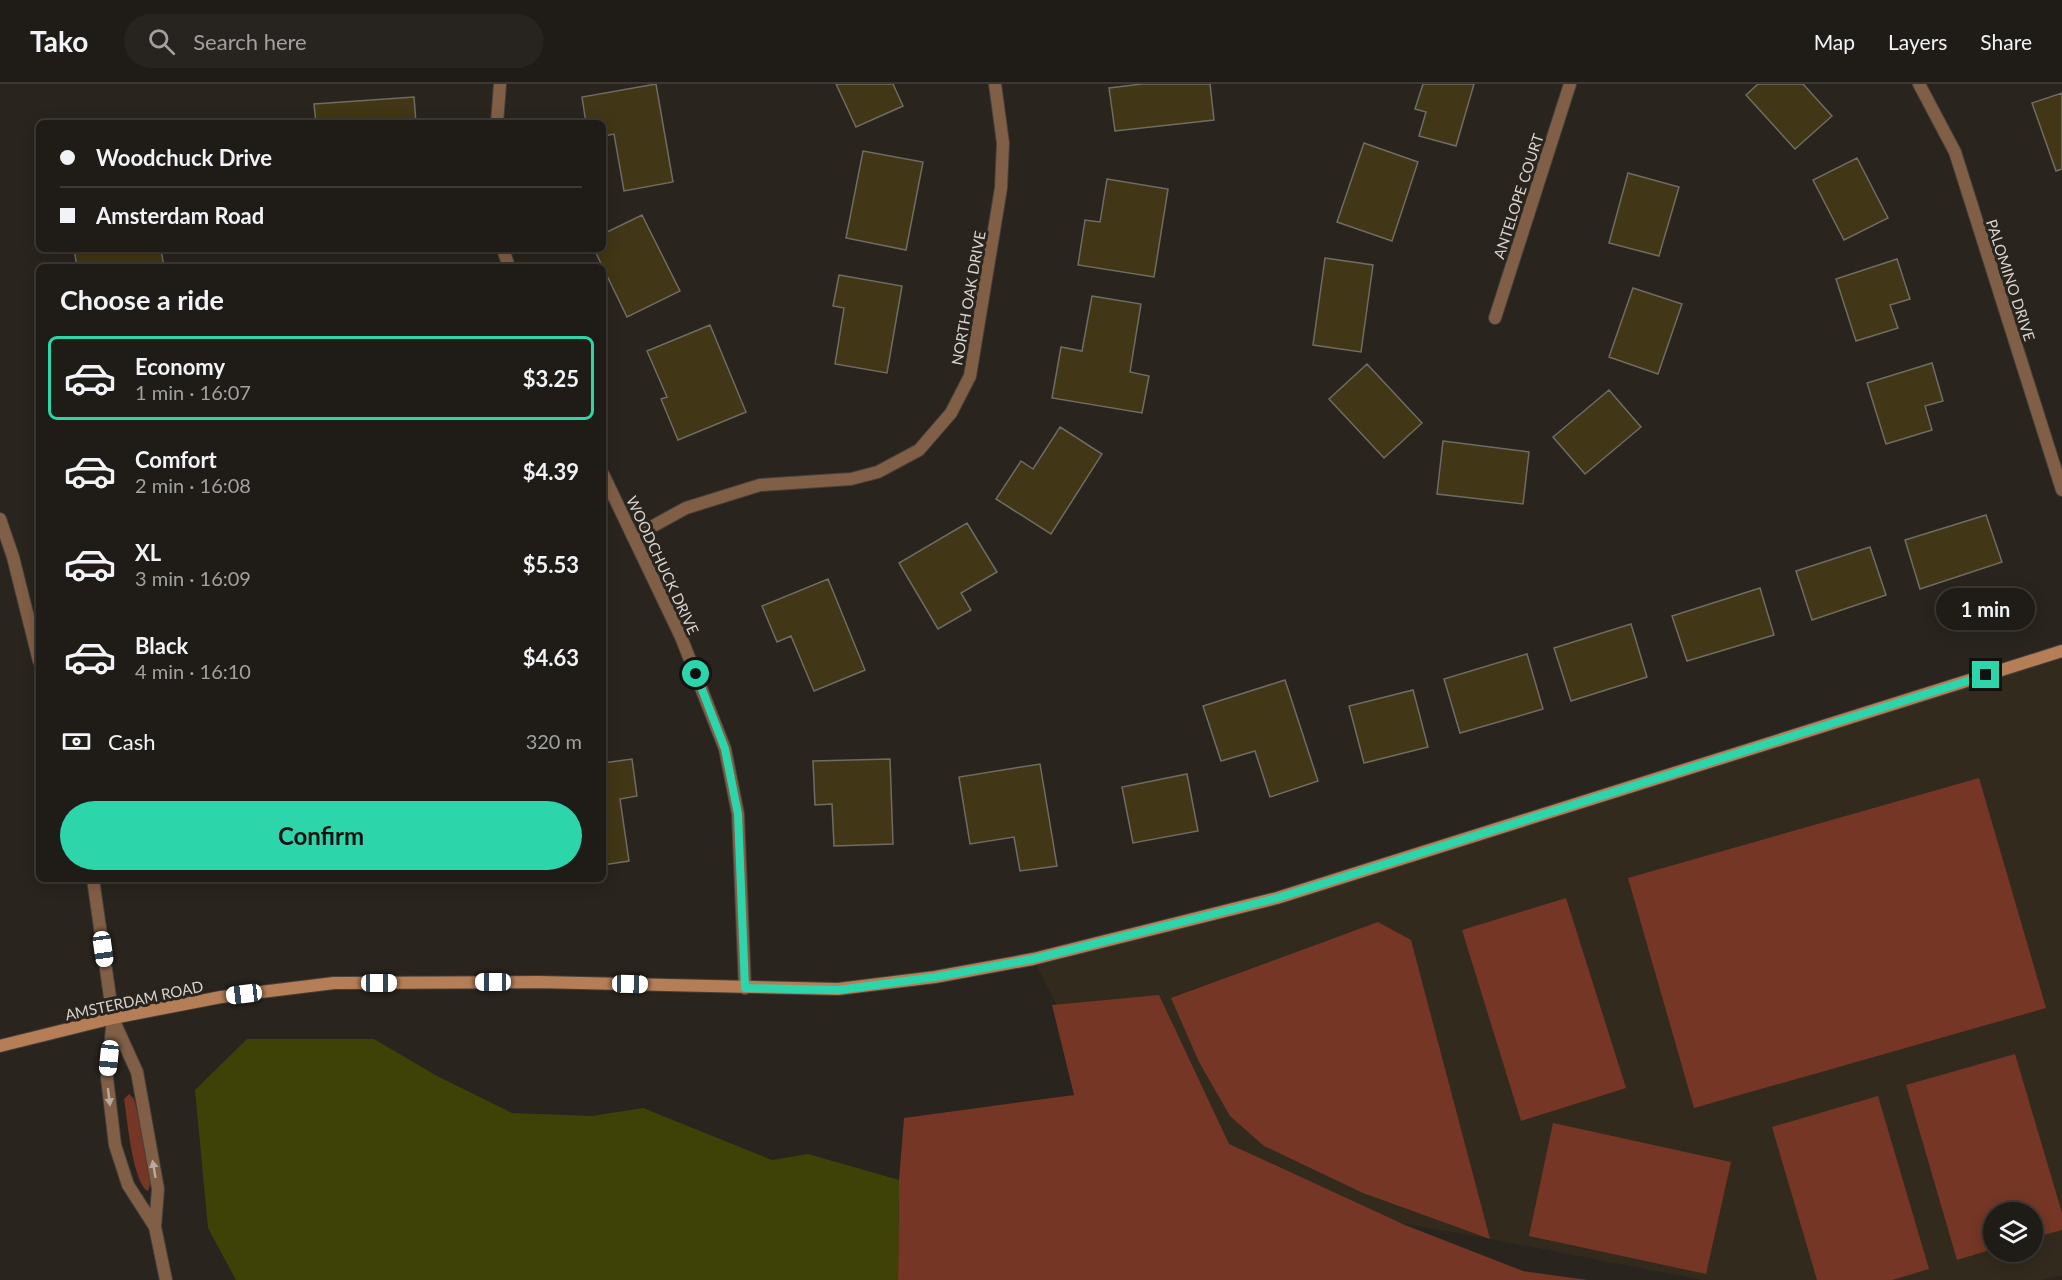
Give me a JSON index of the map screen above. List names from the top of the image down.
{
  "streets": {
    "street": [
      "ANTELOPE COURT",
      "PALOMINO DRIVE",
      "NORTH OAK DRIVE",
      "WOODCHUCK DRIVE",
      "AMSTERDAM ROAD"
    ]
  },
  "crossings": [
    ["NORTH OAK DRIVE", "WOODCHUCK DRIVE"],
    ["WOODCHUCK DRIVE", "AMSTERDAM ROAD"]
  ],
  "page": {
    "header": "Tako",
    "search": "Search here",
    "nav": ["Map", "Layers", "Share"],
    "banner": ["Woodchuck Drive", "Amsterdam Road"],
    "heading": "Choose a ride",
    "list": [
      {
        "name": "Economy",
        "note": "1 min · 16:07",
        "value": "$3.25"
      },
      {
        "name": "Comfort",
        "note": "2 min · 16:08",
        "value": "$4.39"
      },
      {
        "name": "XL",
        "note": "3 min · 16:09",
        "value": "$5.53"
      },
      {
        "name": "Black",
        "note": "4 min · 16:10",
        "value": "$4.63"
      }
    ],
    "bubble": "1 min",
    "pay": ["Cash", "320 m"],
    "buttons": "Confirm"
  }
}
